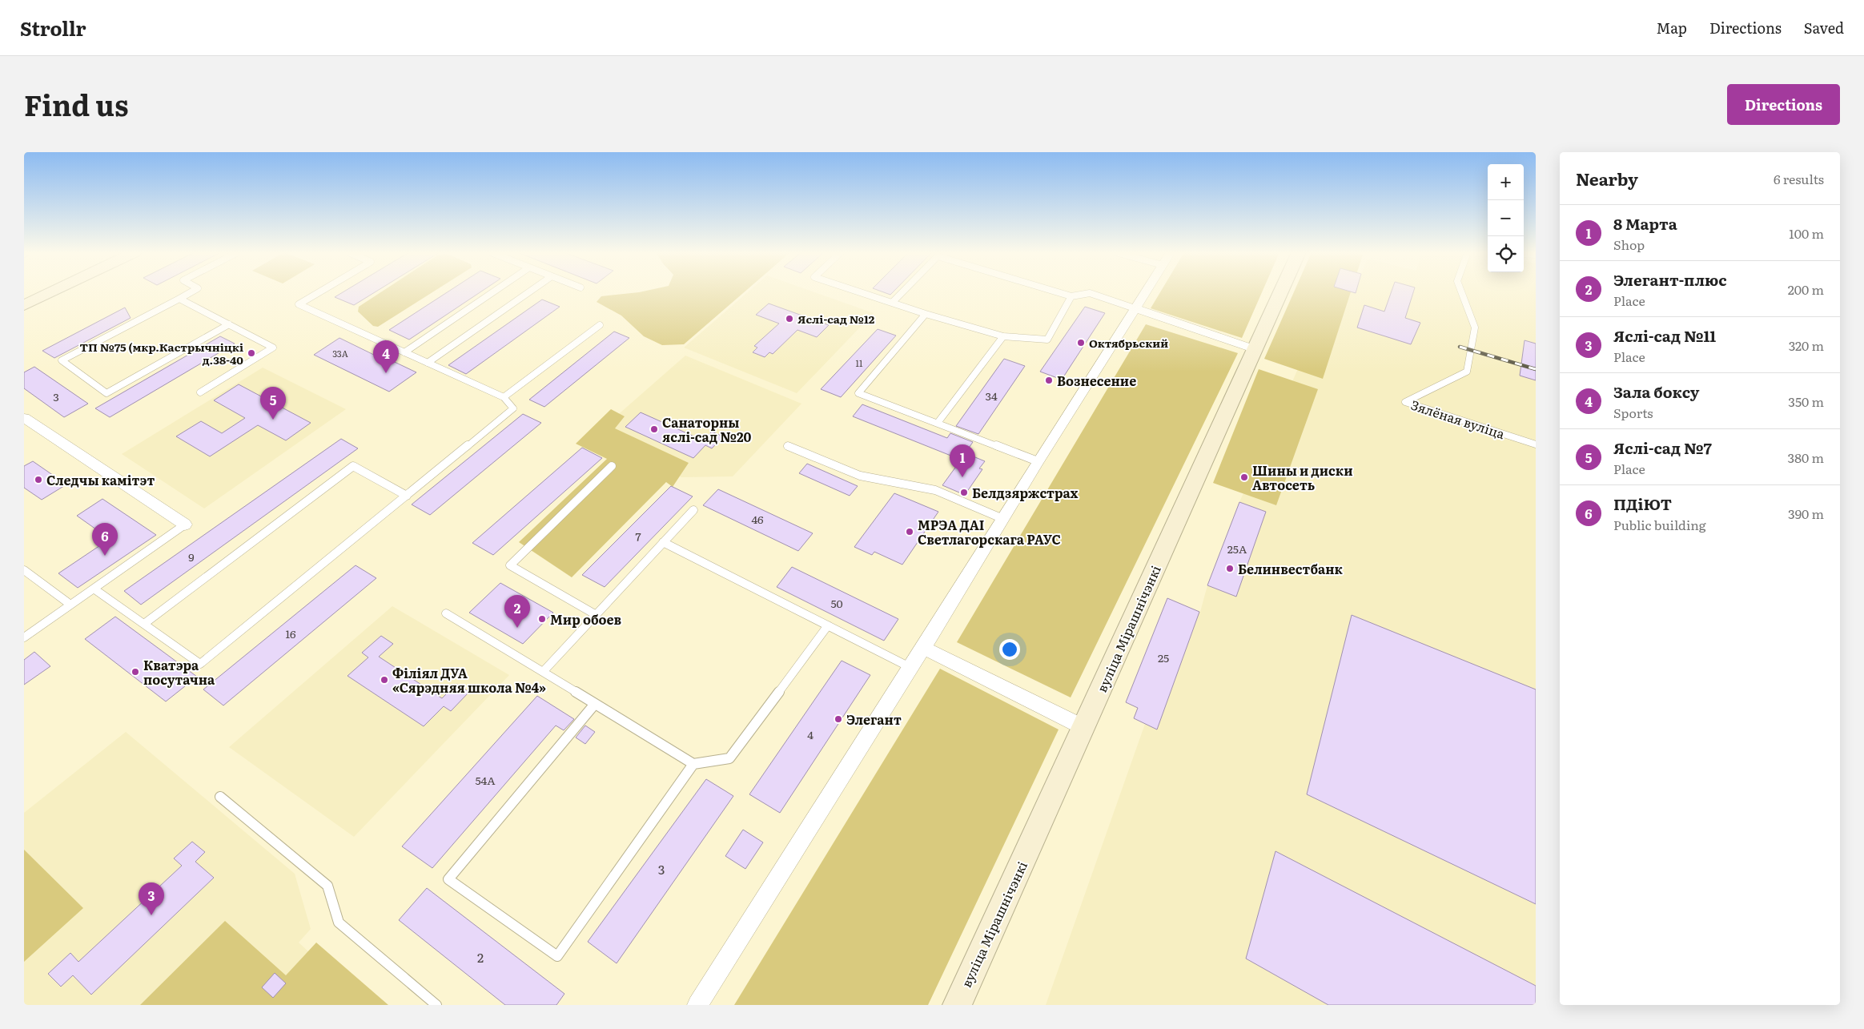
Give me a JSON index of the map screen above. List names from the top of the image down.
{
  "streets": {
    "street": ["вуліца Мірашнічэнкі"],
    "lane": ["Зялёная вуліца"]
  },
  "places": [
    "Яслі-сад №12",
    "Октябрьский",
    "ТП №75 (мкр.Кастрычніцкі д.38-40",
    "Вознесение",
    "Санаторны яслі-сад №20",
    "Шины и диски Автосеть",
    "Следчы камітэт",
    "Белдзяржстрах",
    "МРЭА ДАІ Светлагорскага РАУС",
    "Белинвестбанк",
    "Мир обоев",
    "Кватэра посутачна",
    "Філіял ДУА «Сярэдняя школа №4»",
    "Элегант"
  ],
  "house_numbers": [
    "33А",
    "11",
    "34",
    "3",
    "46",
    "7",
    "25А",
    "9",
    "50",
    "16",
    "25",
    "4",
    "54А",
    "3",
    "2"
  ],
  "page": {
    "header": "Strollr",
    "nav": ["Map", "Directions", "Saved"],
    "title": "Find us",
    "buttons": "Directions",
    "heading": ["Nearby", "6 results"],
    "map_buttons": ["+", "−"],
    "list": [
      {
        "mark": "1",
        "name": "8 Марта",
        "note": "Shop",
        "value": "100 m"
      },
      {
        "mark": "2",
        "name": "Элегант-плюс",
        "note": "Place",
        "value": "200 m"
      },
      {
        "mark": "3",
        "name": "Яслі-сад №11",
        "note": "Place",
        "value": "320 m"
      },
      {
        "mark": "4",
        "name": "Зала боксу",
        "note": "Sports",
        "value": "350 m"
      },
      {
        "mark": "5",
        "name": "Яслі-сад №7",
        "note": "Place",
        "value": "380 m"
      },
      {
        "mark": "6",
        "name": "ПДіЮТ",
        "note": "Public building",
        "value": "390 m"
      }
    ],
    "pins": [
      "4",
      "5",
      "1",
      "6",
      "2",
      "3"
    ]
  }
}
